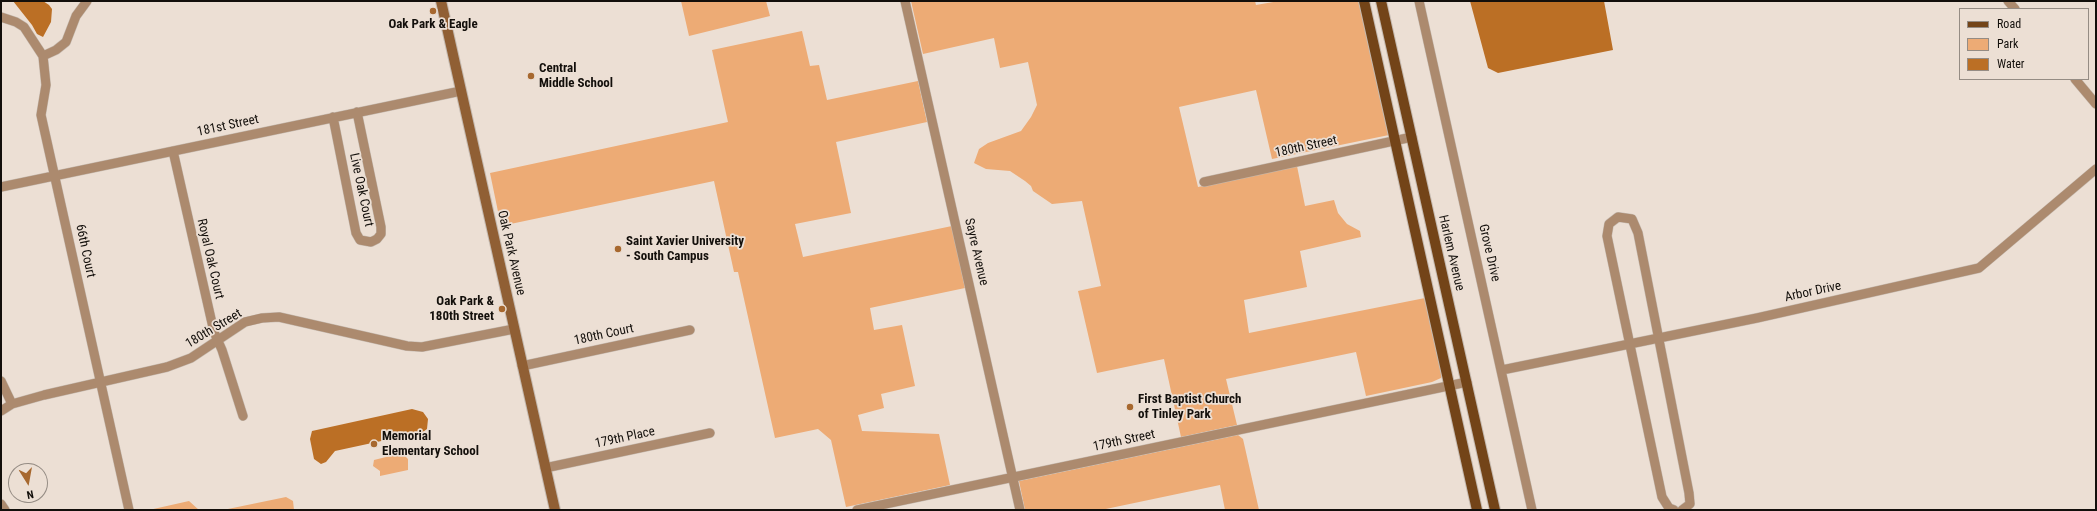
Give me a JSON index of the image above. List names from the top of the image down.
{
  "streets": {
    "main road": ["Harlem Avenue"],
    "street": [
      "181st Street",
      "180th Street",
      "Live Oak Court",
      "66th Court",
      "Sayre Avenue",
      "Oak Park Avenue",
      "Grove Drive",
      "Royal Oak Court",
      "Arbor Drive",
      "180th Court",
      "179th Place",
      "179th Street"
    ]
  },
  "crossings": [
    ["181st Street", "Live Oak Court"],
    ["181st Street", "66th Court"],
    ["181st Street", "Oak Park Avenue"],
    ["181st Street", "Royal Oak Court"],
    ["180th Street", "66th Court"],
    ["180th Street", "Oak Park Avenue"],
    ["180th Street", "Harlem Avenue"],
    ["180th Street", "Royal Oak Court"],
    ["Sayre Avenue", "179th Street"],
    ["Oak Park Avenue", "180th Court"],
    ["Oak Park Avenue", "179th Place"],
    ["Harlem Avenue", "179th Street"],
    ["Grove Drive", "Arbor Drive"]
  ],
  "places": [
    "Oak Park & Eagle",
    "Central Middle School",
    "Saint Xavier University - South Campus",
    "Oak Park & 180th Street",
    "First Baptist Church of Tinley Park",
    "Memorial Elementary School"
  ],
  "legend": ["Road", "Park", "Water"],
  "north": "bottom"
}
